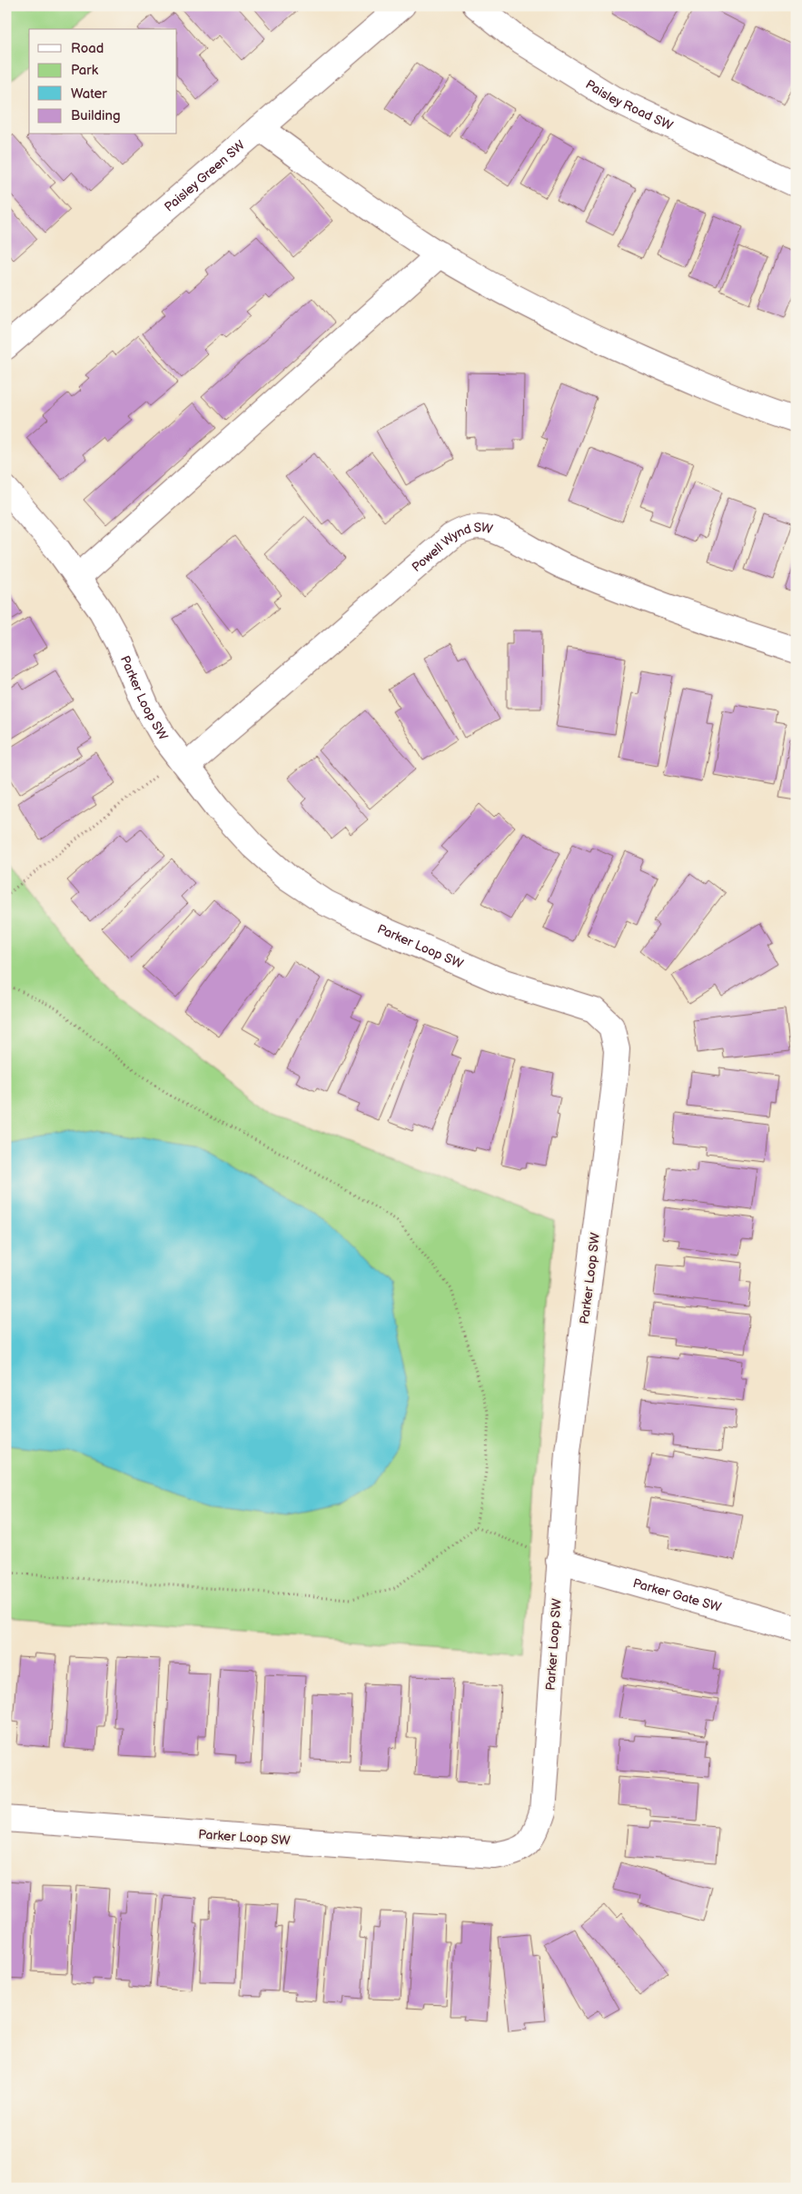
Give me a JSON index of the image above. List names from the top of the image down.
{
  "streets": {
    "street": [
      "Paisley Road SW",
      "Paisley Green SW",
      "Powell Wynd SW",
      "Parker Loop SW",
      "Parker Gate SW"
    ]
  },
  "crossings": [
    ["Powell Wynd SW", "Parker Loop SW"],
    ["Parker Loop SW", "Parker Gate SW"]
  ],
  "legend": [
    "Road",
    "Park",
    "Water",
    "Building"
  ]
}
